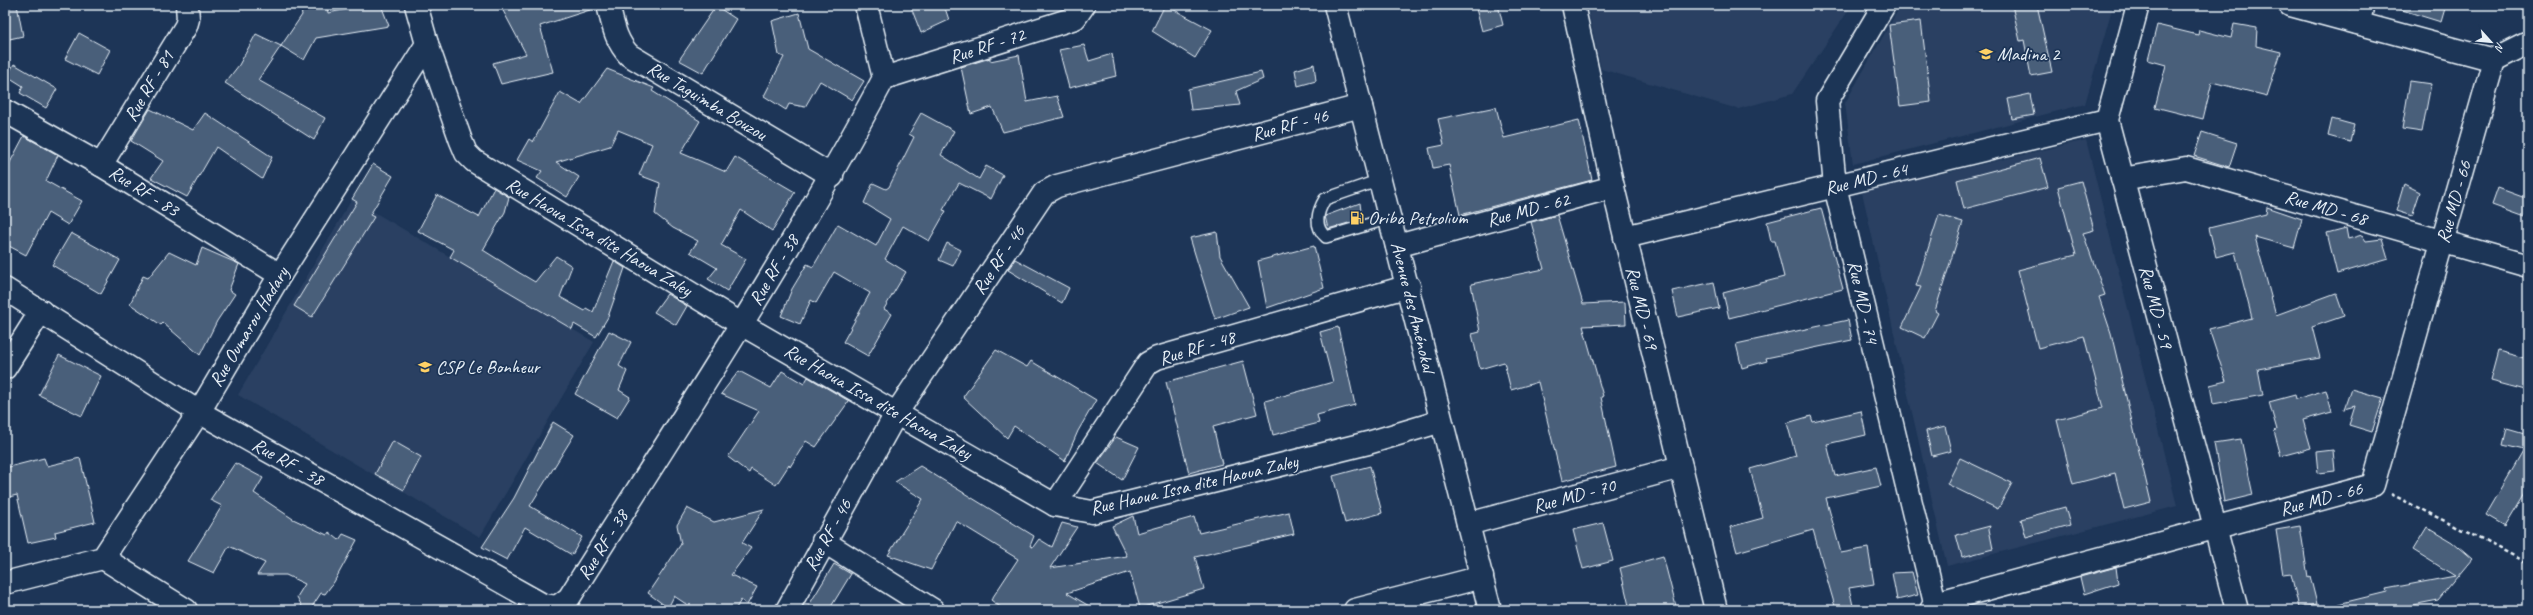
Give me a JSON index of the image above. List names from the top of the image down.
{
  "streets": {
    "street": [
      "Rue RF - 72",
      "Rue RF - 81",
      "Rue Taguimba Bouzou",
      "Rue RF - 46",
      "Rue MD - 64",
      "Rue RF - 83",
      "Rue MD - 66",
      "Rue MD - 68",
      "Rue MD - 62",
      "Rue Haoua Issa dite Haoua Zaley",
      "Rue RF - 38",
      "Rue MD - 74",
      "Avenue des Aménokal",
      "Rue MD - 59",
      "Rue MD - 69",
      "Rue Oumarou Hadary",
      "Rue RF - 48",
      "Rue MD - 70"
    ]
  },
  "crossings": [
    ["Rue RF - 72", "Rue RF - 38"],
    ["Rue RF - 81", "Rue RF - 83"],
    ["Rue Taguimba Bouzou", "Rue RF - 38"],
    ["Rue RF - 46", "Rue Haoua Issa dite Haoua Zaley"],
    ["Rue RF - 46", "Avenue des Aménokal"],
    ["Rue MD - 64", "Rue MD - 74"],
    ["Rue MD - 64", "Rue MD - 59"],
    ["Rue MD - 64", "Rue MD - 69"],
    ["Rue RF - 83", "Rue Oumarou Hadary"],
    ["Rue MD - 66", "Rue MD - 68"],
    ["Rue MD - 66", "Rue MD - 74"],
    ["Rue MD - 66", "Rue MD - 59"],
    ["Rue MD - 68", "Rue MD - 59"],
    ["Rue MD - 62", "Avenue des Aménokal"],
    ["Rue MD - 62", "Rue MD - 69"],
    ["Rue Haoua Issa dite Haoua Zaley", "Rue RF - 38"],
    ["Rue Haoua Issa dite Haoua Zaley", "Rue Oumarou Hadary"],
    ["Rue Haoua Issa dite Haoua Zaley", "Rue RF - 48"],
    ["Rue RF - 38", "Rue Oumarou Hadary"],
    ["Avenue des Aménokal", "Rue RF - 48"],
    ["Avenue des Aménokal", "Rue MD - 70"],
    ["Rue MD - 69", "Rue MD - 70"]
  ],
  "places": {
    "school or university": ["Madina 2", "CSP Le Bonheur"],
    "fuel station": ["Oriba Petrolium"]
  },
  "north": "bottom right"
}
